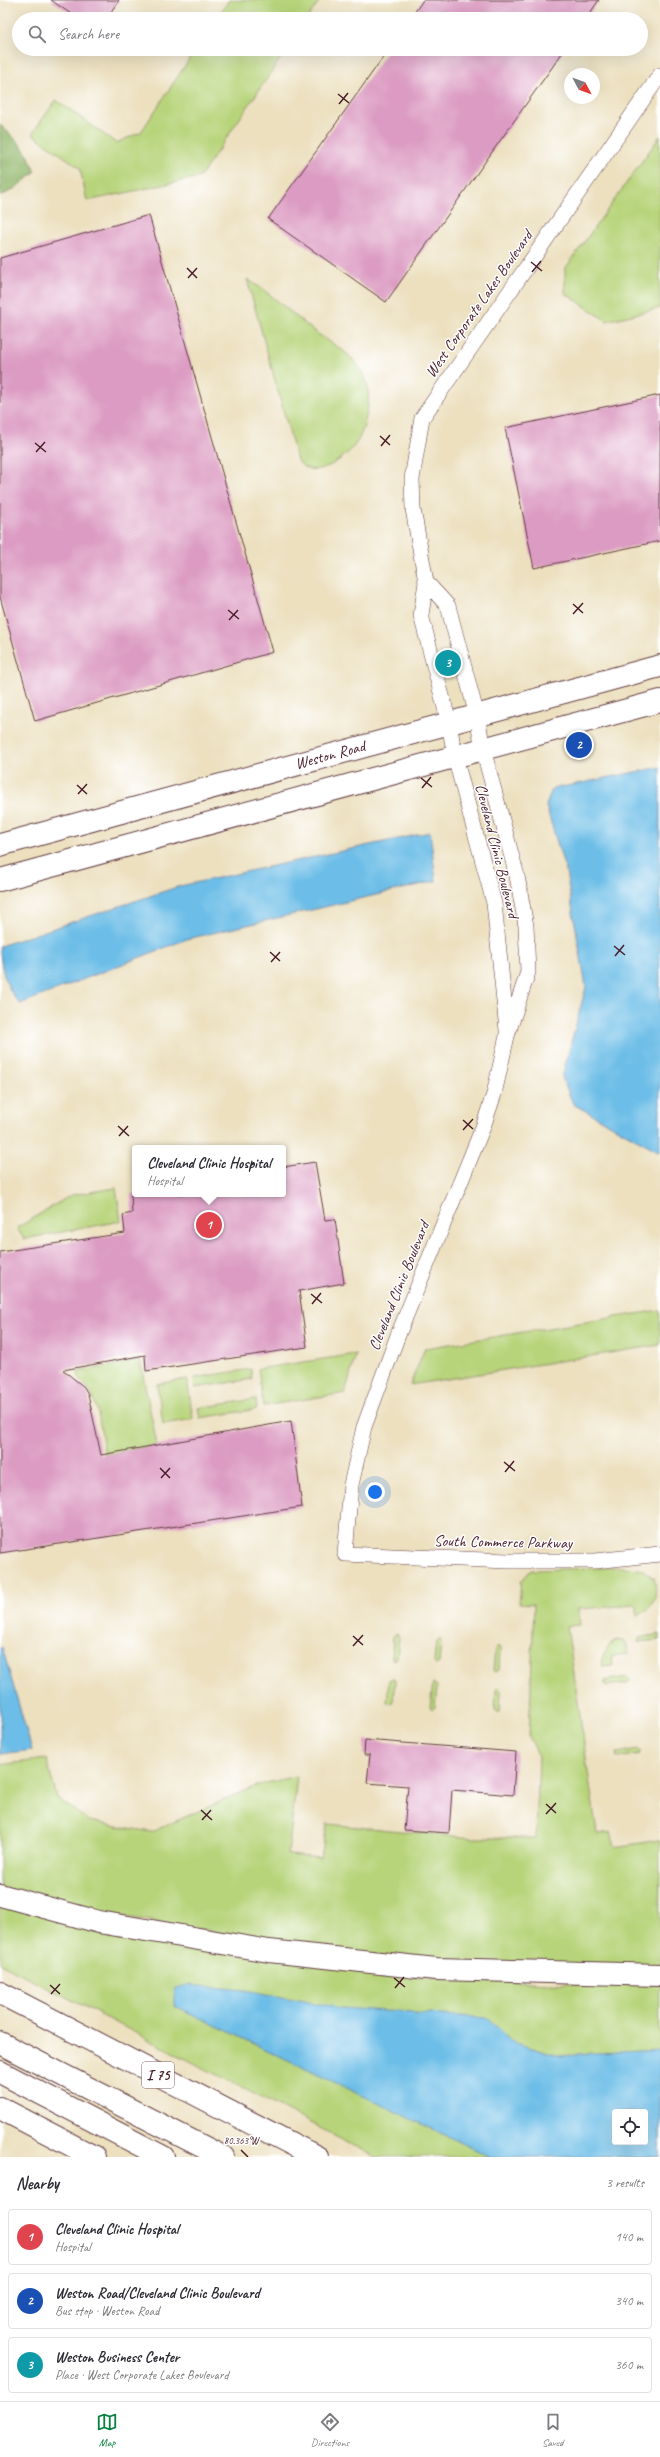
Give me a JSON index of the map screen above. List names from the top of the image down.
{
  "streets": {
    "main road": ["Weston Road", "I 75"],
    "street": ["West Corporate Lakes Boulevard", "Cleveland Clinic Boulevard", "South Commerce Parkway"]
  },
  "crossings": [
    ["West Corporate Lakes Boulevard", "Weston Road"],
    ["West Corporate Lakes Boulevard", "Cleveland Clinic Boulevard"],
    ["Weston Road", "Cleveland Clinic Boulevard"],
    ["Cleveland Clinic Boulevard", "South Commerce Parkway"]
  ],
  "north": "bottom right",
  "page": {
    "search": "Search here",
    "pins": ["3", "2", "1"],
    "popup": ["Cleveland Clinic Hospital", "Hospital"],
    "heading": ["Nearby", "3 results"],
    "list": [
      {
        "mark": "1",
        "name": "Cleveland Clinic Hospital",
        "note": "Hospital",
        "value": "140 m"
      },
      {
        "mark": "2",
        "name": "Weston Road/Cleveland Clinic Boulevard",
        "note": "Bus stop · Weston Road",
        "value": "340 m"
      },
      {
        "mark": "3",
        "name": "Weston Business Center",
        "note": "Place · West Corporate Lakes Boulevard",
        "value": "360 m"
      }
    ],
    "nav": ["Map", "Directions", "Saved"]
  },
  "coordinates": ["80.363°W"]
}
